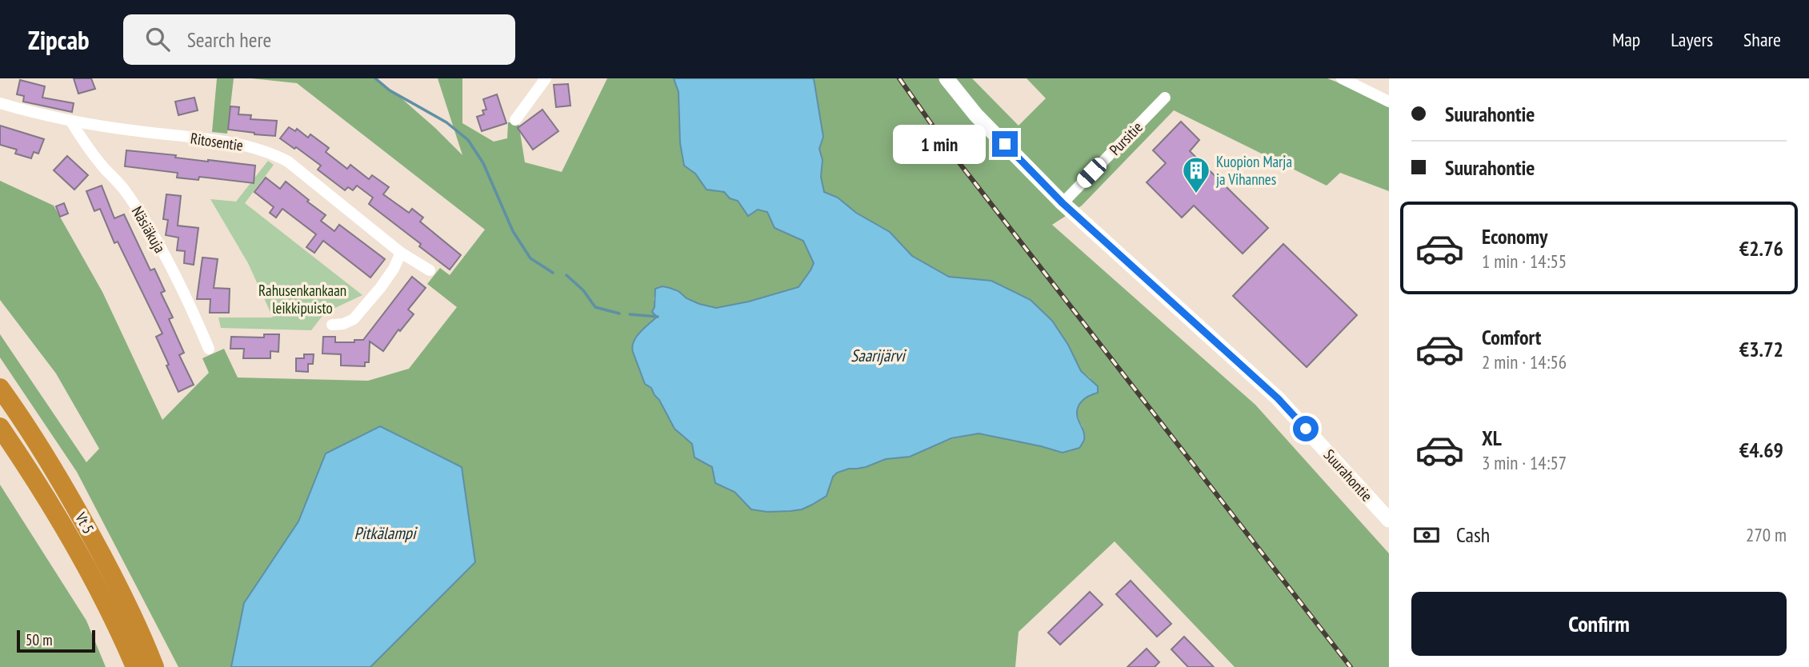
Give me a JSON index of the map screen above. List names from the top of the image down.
{
  "streets": {
    "highway": ["Vt 5"],
    "street": [
      "Pursitie",
      "Ritosentie",
      "Näsiäkuja",
      "Suurahontie"
    ]
  },
  "crossings": [
    ["Pursitie", "Suurahontie"],
    ["Ritosentie", "Näsiäkuja"]
  ],
  "water": ["Saarijärvi", "Pitkälampi"],
  "parks": ["Rahusenkankaan leikkipuisto"],
  "places": {
    "building": ["Kuopion Marja ja Vihannes"]
  },
  "scale_bar": "50 m",
  "page": {
    "header": "Zipcab",
    "search": "Search here",
    "nav": ["Map", "Layers", "Share"],
    "banner": ["Suurahontie", "Suurahontie"],
    "bubble": "1 min",
    "list": [
      {
        "name": "Economy",
        "note": "1 min · 14:55",
        "value": "€2.76"
      },
      {
        "name": "Comfort",
        "note": "2 min · 14:56",
        "value": "€3.72"
      },
      {
        "name": "XL",
        "note": "3 min · 14:57",
        "value": "€4.69"
      }
    ],
    "pay": ["Cash", "270 m"],
    "buttons": "Confirm",
    "scale": "50 m"
  }
}
